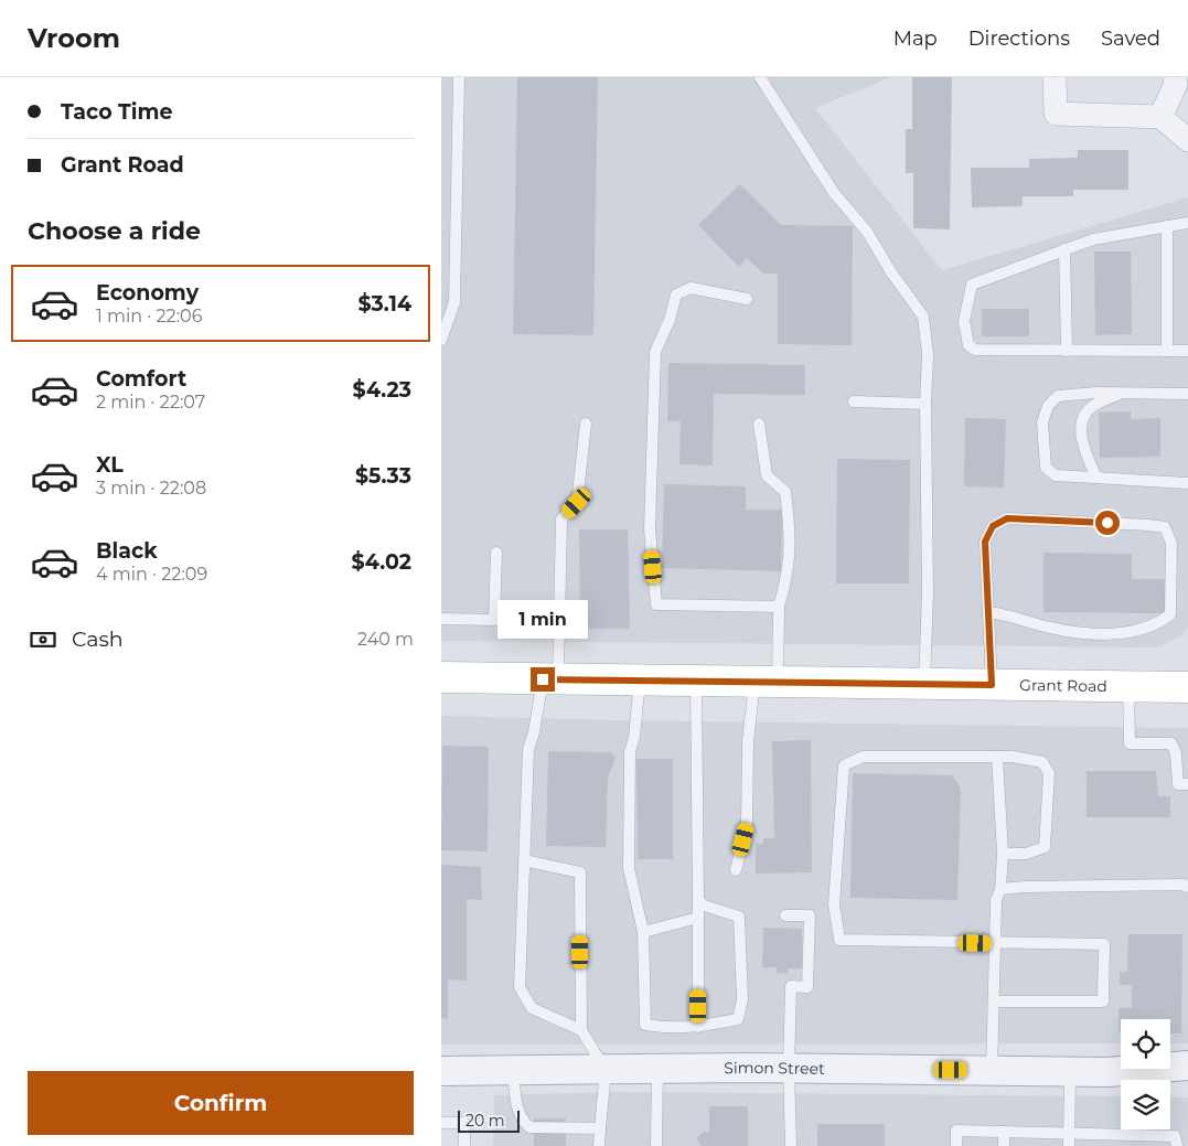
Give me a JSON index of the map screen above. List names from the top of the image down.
{
  "streets": {
    "main road": ["Grant Road"],
    "street": ["Simon Street"]
  },
  "scale_bar": "20 m",
  "page": {
    "header": "Vroom",
    "nav": ["Map", "Directions", "Saved"],
    "banner": ["Taco Time", "Grant Road"],
    "heading": "Choose a ride",
    "list": [
      {
        "name": "Economy",
        "note": "1 min · 22:06",
        "value": "$3.14"
      },
      {
        "name": "Comfort",
        "note": "2 min · 22:07",
        "value": "$4.23"
      },
      {
        "name": "XL",
        "note": "3 min · 22:08",
        "value": "$5.33"
      },
      {
        "name": "Black",
        "note": "4 min · 22:09",
        "value": "$4.02"
      }
    ],
    "bubble": "1 min",
    "pay": ["Cash", "240 m"],
    "buttons": "Confirm",
    "scale": "20 m"
  }
}
